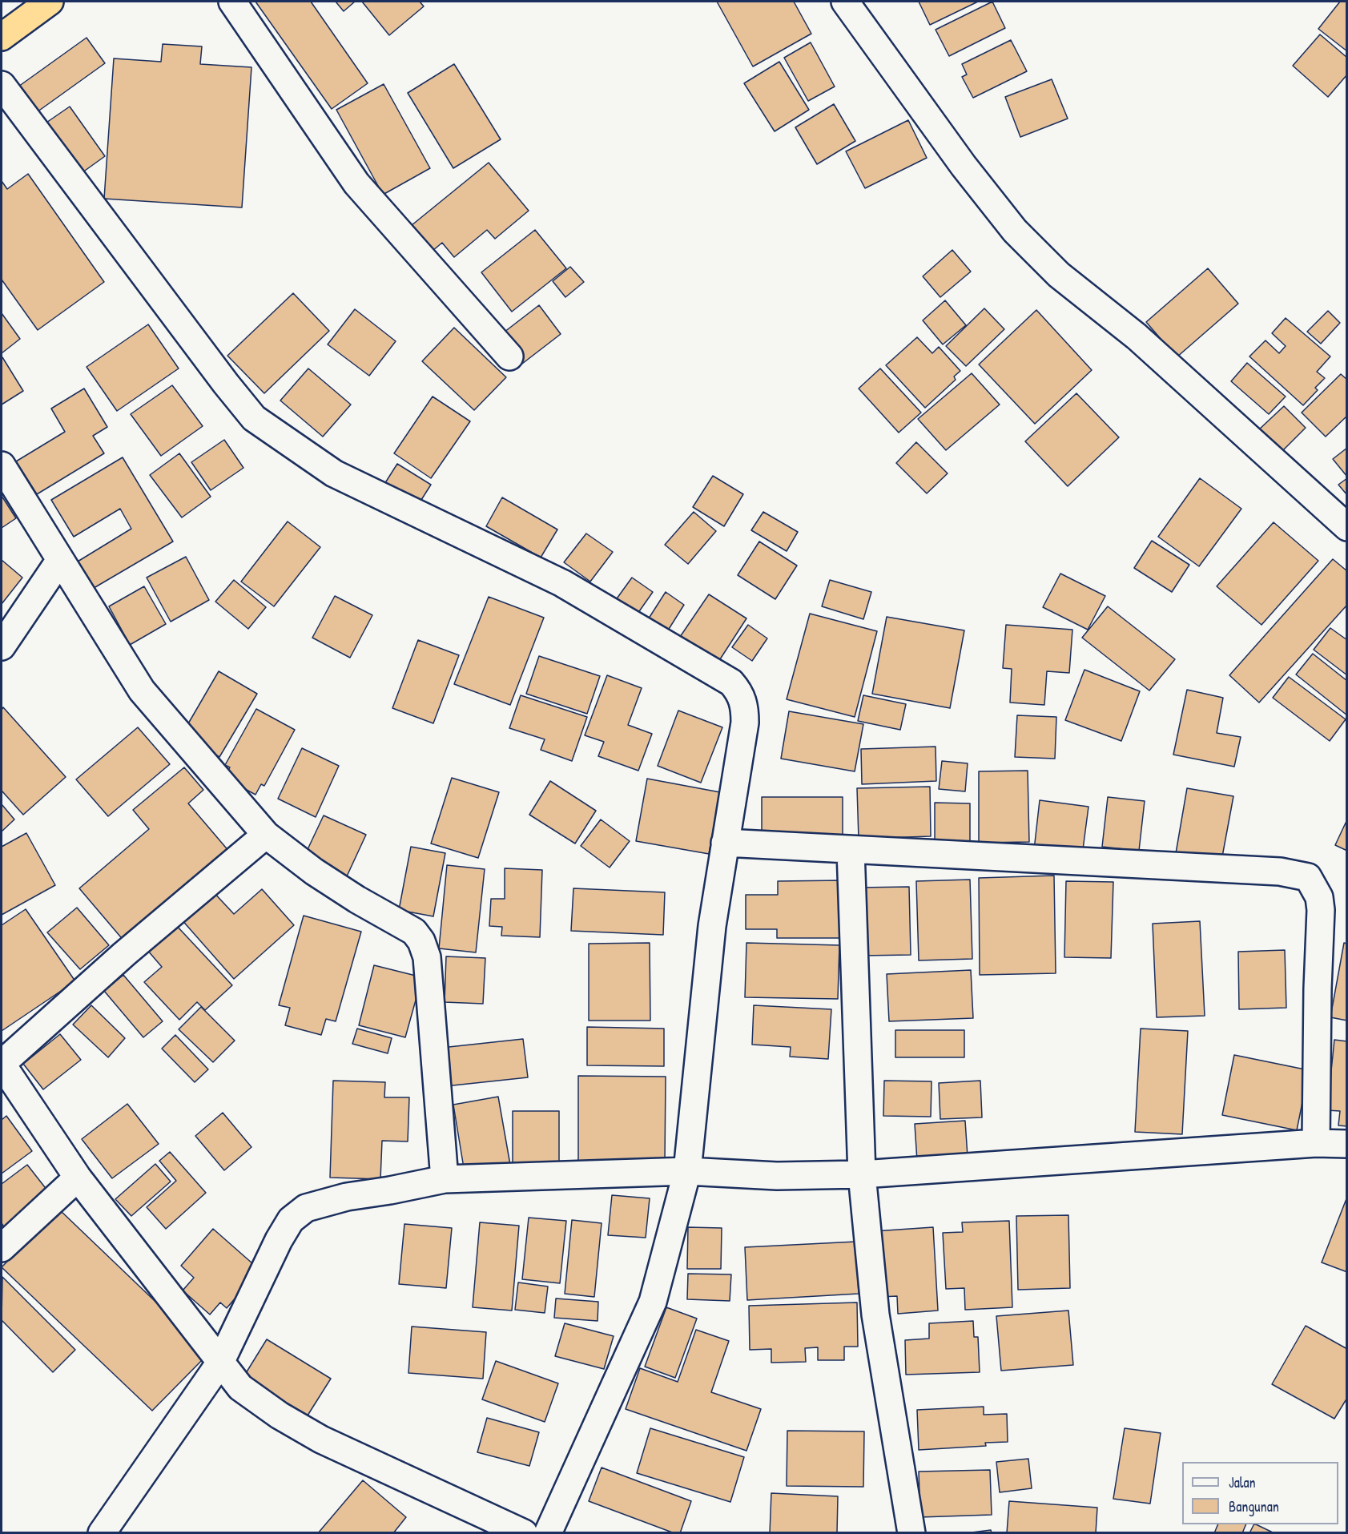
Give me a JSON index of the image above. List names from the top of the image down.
{
  "legend": ["Jalan", "Bangunan"]
}
